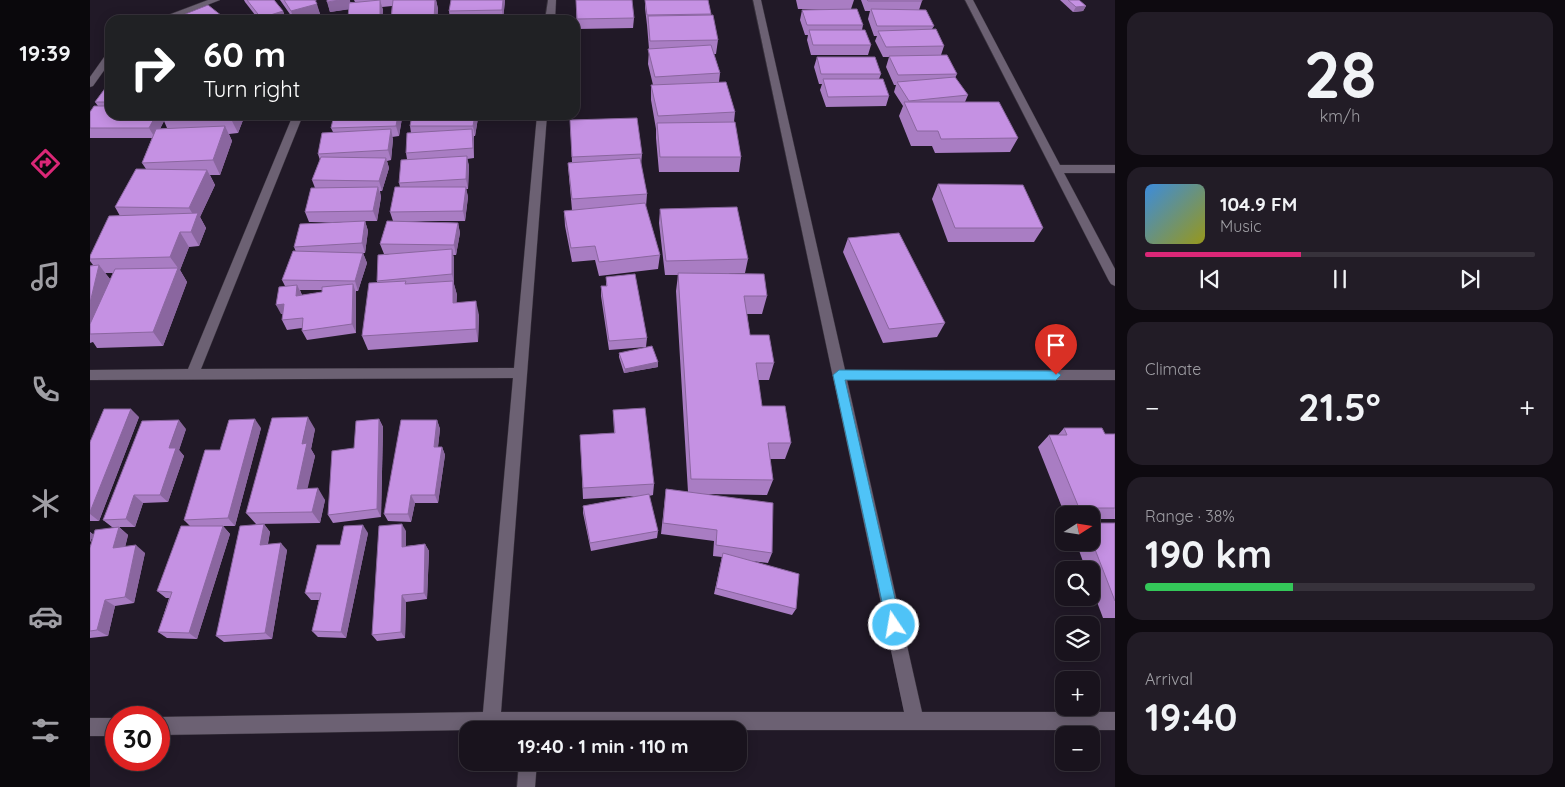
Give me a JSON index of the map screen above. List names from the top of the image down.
{
  "north": "right",
  "page": {
    "tabs": "19:39",
    "tile": [
      ["28", "km/h"],
      "Climate",
      ["Range · 38%", "190 km"],
      ["Arrival", "19:40"]
    ],
    "turn": ["60 m", "Turn right"],
    "song": ["104.9 FM", "Music"],
    "heat": ["−", "21.5°", "+"],
    "map_buttons": ["+", "−"],
    "limit": "30",
    "trip": "19:40 · 1 min · 110 m"
  }
}
